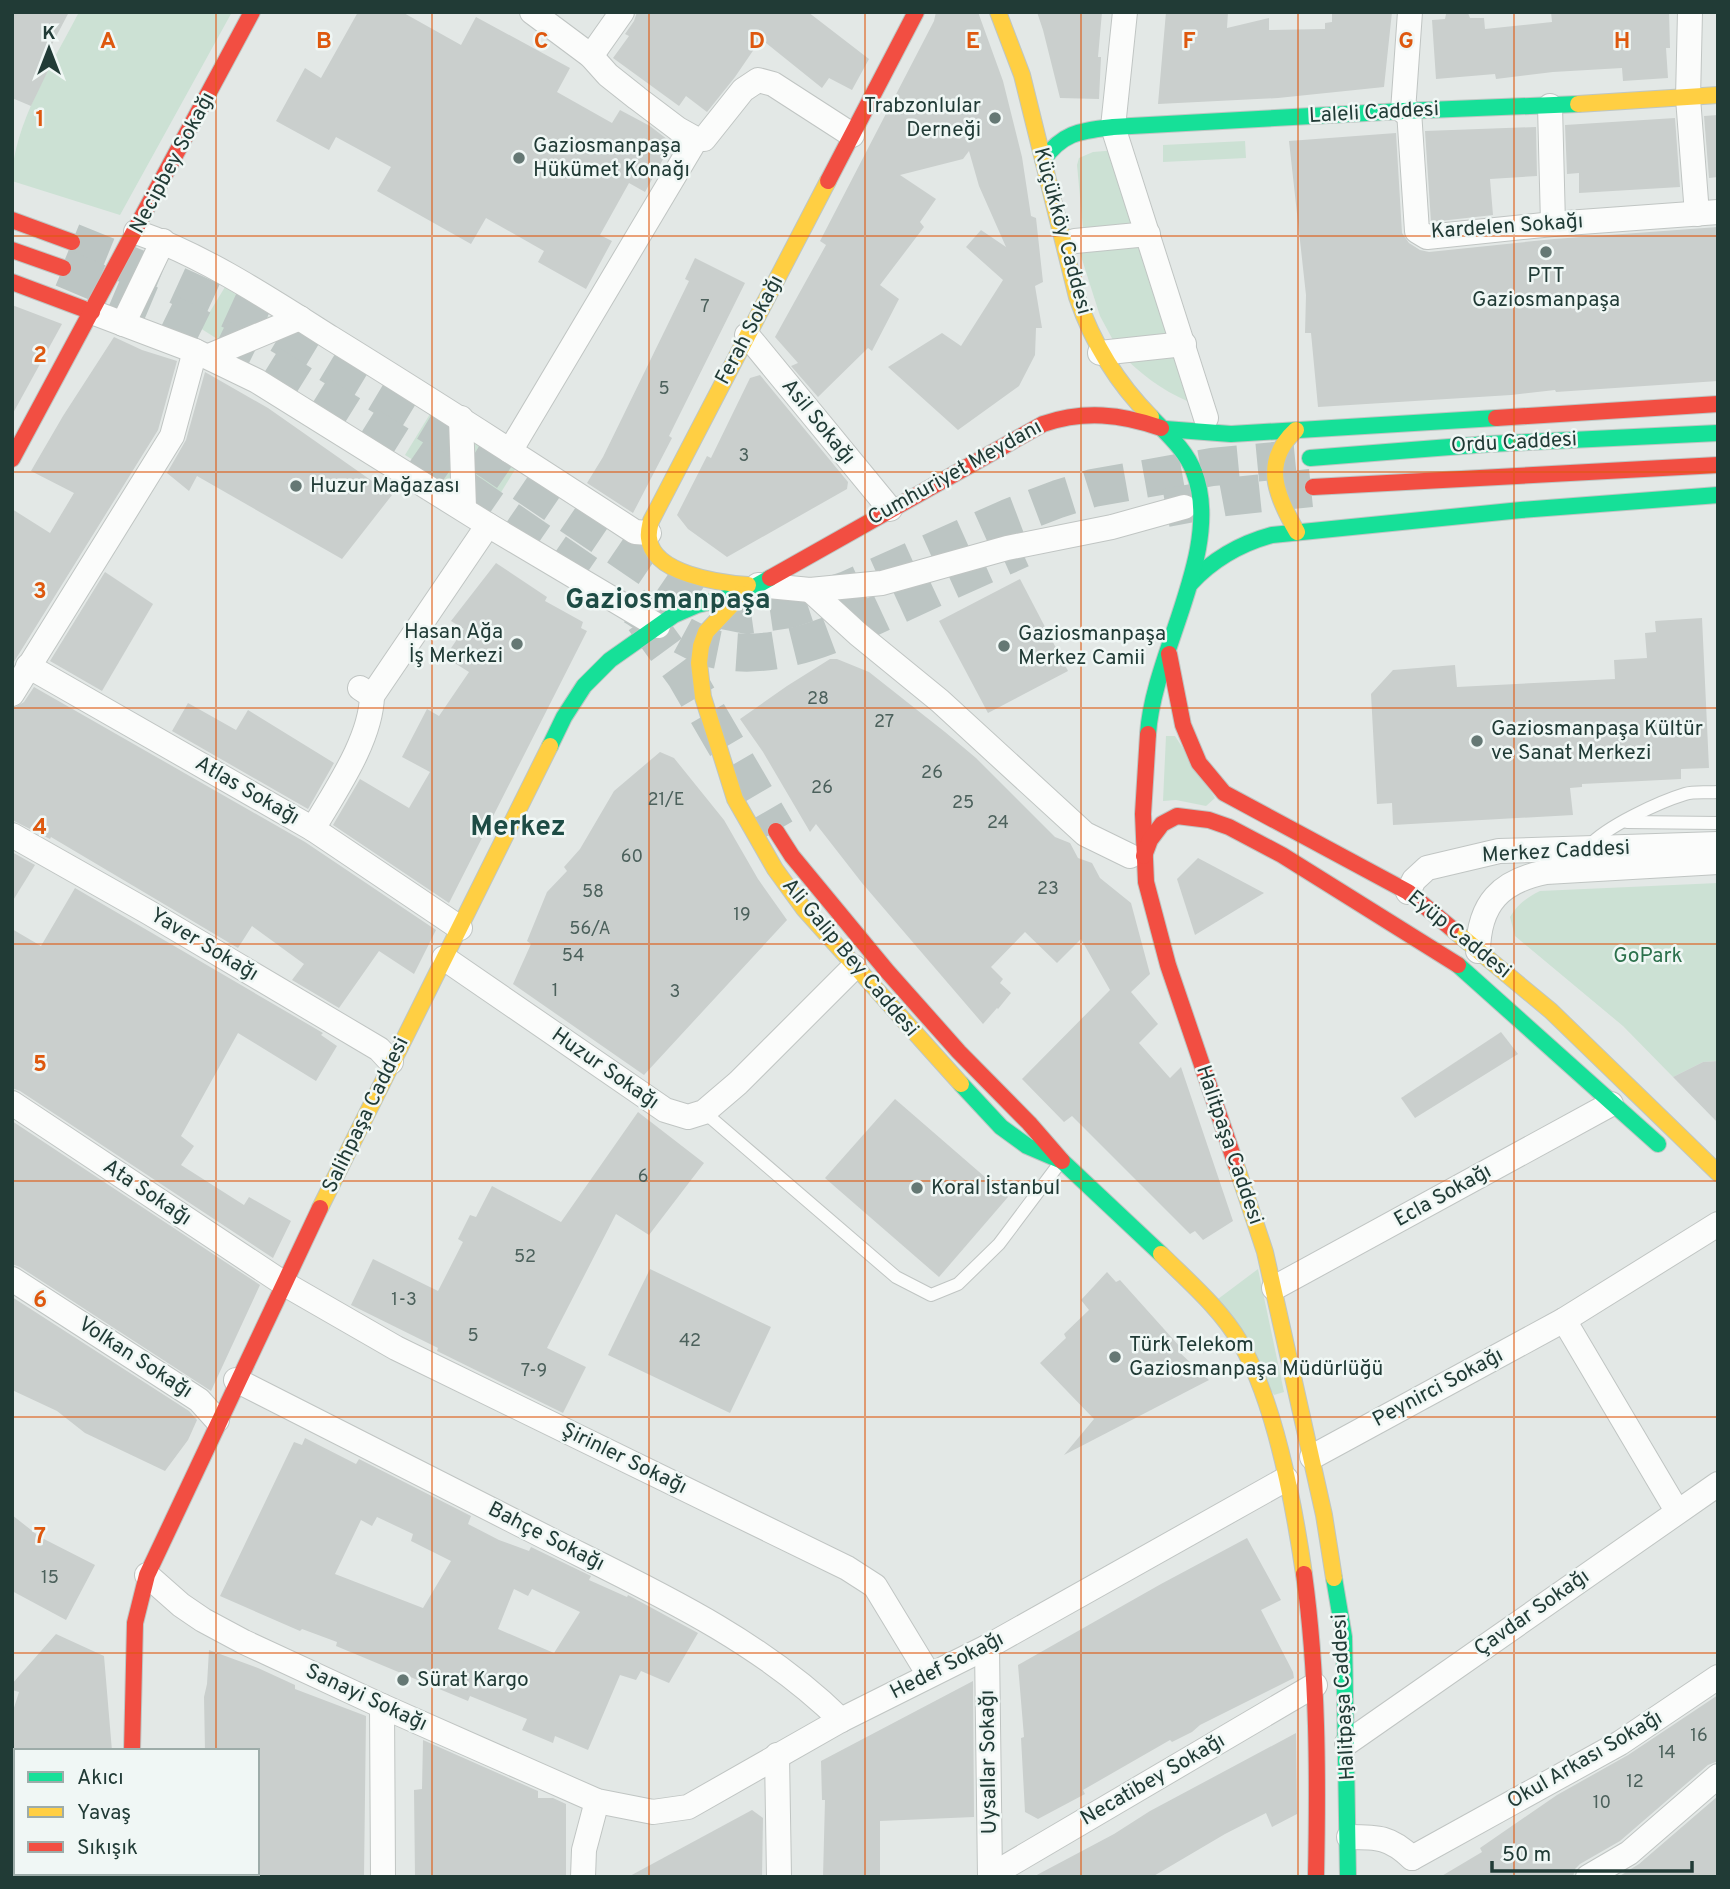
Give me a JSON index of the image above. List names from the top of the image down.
{
  "streets": {
    "main road": [
      "Laleli Caddesi",
      "Necipbey Sokağı",
      "Küçükköy Caddesi",
      "Ferah Sokağı",
      "Ordu Caddesi",
      "Cumhuriyet Meydanı",
      "Eyüp Caddesi",
      "Ali Galip Bey Caddesi",
      "Salihpaşa Caddesi",
      "Halitpaşa Caddesi"
    ],
    "street": [
      "Kardelen Sokağı",
      "Asil Sokağı",
      "Atlas Sokağı",
      "Merkez Caddesi",
      "Yaver Sokağı",
      "Huzur Sokağı",
      "Ata Sokağı",
      "Ecla Sokağı",
      "Volkan Sokağı",
      "Peynirci Sokağı",
      "Şirinler Sokağı",
      "Bahçe Sokağı",
      "Çavdar Sokağı",
      "Hedef Sokağı",
      "Sanayi Sokağı",
      "Okul Arkası Sokağı",
      "Uysallar Sokağı",
      "Necatibey Sokağı"
    ]
  },
  "crossings": [
    ["Laleli Caddesi", "Kardelen Sokağı"],
    ["Laleli Caddesi", "Küçükköy Caddesi"],
    ["Küçükköy Caddesi", "Cumhuriyet Meydanı"],
    ["Küçükköy Caddesi", "Halitpaşa Caddesi"],
    ["Ferah Sokağı", "Asil Sokağı"],
    ["Asil Sokağı", "Cumhuriyet Meydanı"],
    ["Cumhuriyet Meydanı", "Ali Galip Bey Caddesi"],
    ["Cumhuriyet Meydanı", "Salihpaşa Caddesi"],
    ["Cumhuriyet Meydanı", "Halitpaşa Caddesi"],
    ["Atlas Sokağı", "Salihpaşa Caddesi"],
    ["Merkez Caddesi", "Eyüp Caddesi"],
    ["Eyüp Caddesi", "Halitpaşa Caddesi"],
    ["Eyüp Caddesi", "Ecla Sokağı"],
    ["Yaver Sokağı", "Salihpaşa Caddesi"],
    ["Ali Galip Bey Caddesi", "Salihpaşa Caddesi"],
    ["Ali Galip Bey Caddesi", "Halitpaşa Caddesi"],
    ["Huzur Sokağı", "Salihpaşa Caddesi"],
    ["Salihpaşa Caddesi", "Ata Sokağı"],
    ["Salihpaşa Caddesi", "Volkan Sokağı"],
    ["Salihpaşa Caddesi", "Şirinler Sokağı"],
    ["Salihpaşa Caddesi", "Bahçe Sokağı"],
    ["Salihpaşa Caddesi", "Sanayi Sokağı"],
    ["Halitpaşa Caddesi", "Ecla Sokağı"],
    ["Halitpaşa Caddesi", "Peynirci Sokağı"],
    ["Halitpaşa Caddesi", "Çavdar Sokağı"],
    ["Halitpaşa Caddesi", "Hedef Sokağı"],
    ["Halitpaşa Caddesi", "Necatibey Sokağı"],
    ["Ata Sokağı", "Şirinler Sokağı"],
    ["Şirinler Sokağı", "Hedef Sokağı"],
    ["Bahçe Sokağı", "Hedef Sokağı"],
    ["Hedef Sokağı", "Sanayi Sokağı"],
    ["Hedef Sokağı", "Uysallar Sokağı"],
    ["Uysallar Sokağı", "Necatibey Sokağı"]
  ],
  "districts": ["Gaziosmanpaşa", "Merkez"],
  "parks": ["GoPark"],
  "places": [
    "Trabzonlular Derneği",
    "Gaziosmanpaşa Hükümet Konağı",
    "PTT Gaziosmanpaşa",
    "Huzur Mağazası",
    "Hasan Ağa İş Merkezi",
    "Gaziosmanpaşa Merkez Camii",
    "Gaziosmanpaşa Kültür ve Sanat Merkezi",
    "Koral İstanbul",
    "Türk Telekom Gaziosmanpaşa Müdürlüğü",
    "Sürat Kargo"
  ],
  "house_numbers": [
    "7",
    "5",
    "3",
    "28",
    "27",
    "26",
    "26",
    "21/E",
    "25",
    "24",
    "60",
    "23",
    "58",
    "19",
    "56/A",
    "54",
    "1",
    "3",
    "6",
    "52",
    "1-3",
    "5",
    "42",
    "7-9",
    "15",
    "16",
    "14",
    "12",
    "10"
  ],
  "legend": ["Akıcı", "Yavaş", "Sıkışık"],
  "scale_bar": "50 m",
  "north": "top",
  "grid": {
    "columns": [
      "A",
      "B",
      "C",
      "D",
      "E",
      "F",
      "G",
      "H"
    ],
    "rows": [
      "1",
      "2",
      "3",
      "4",
      "5",
      "6",
      "7"
    ]
  }
}
